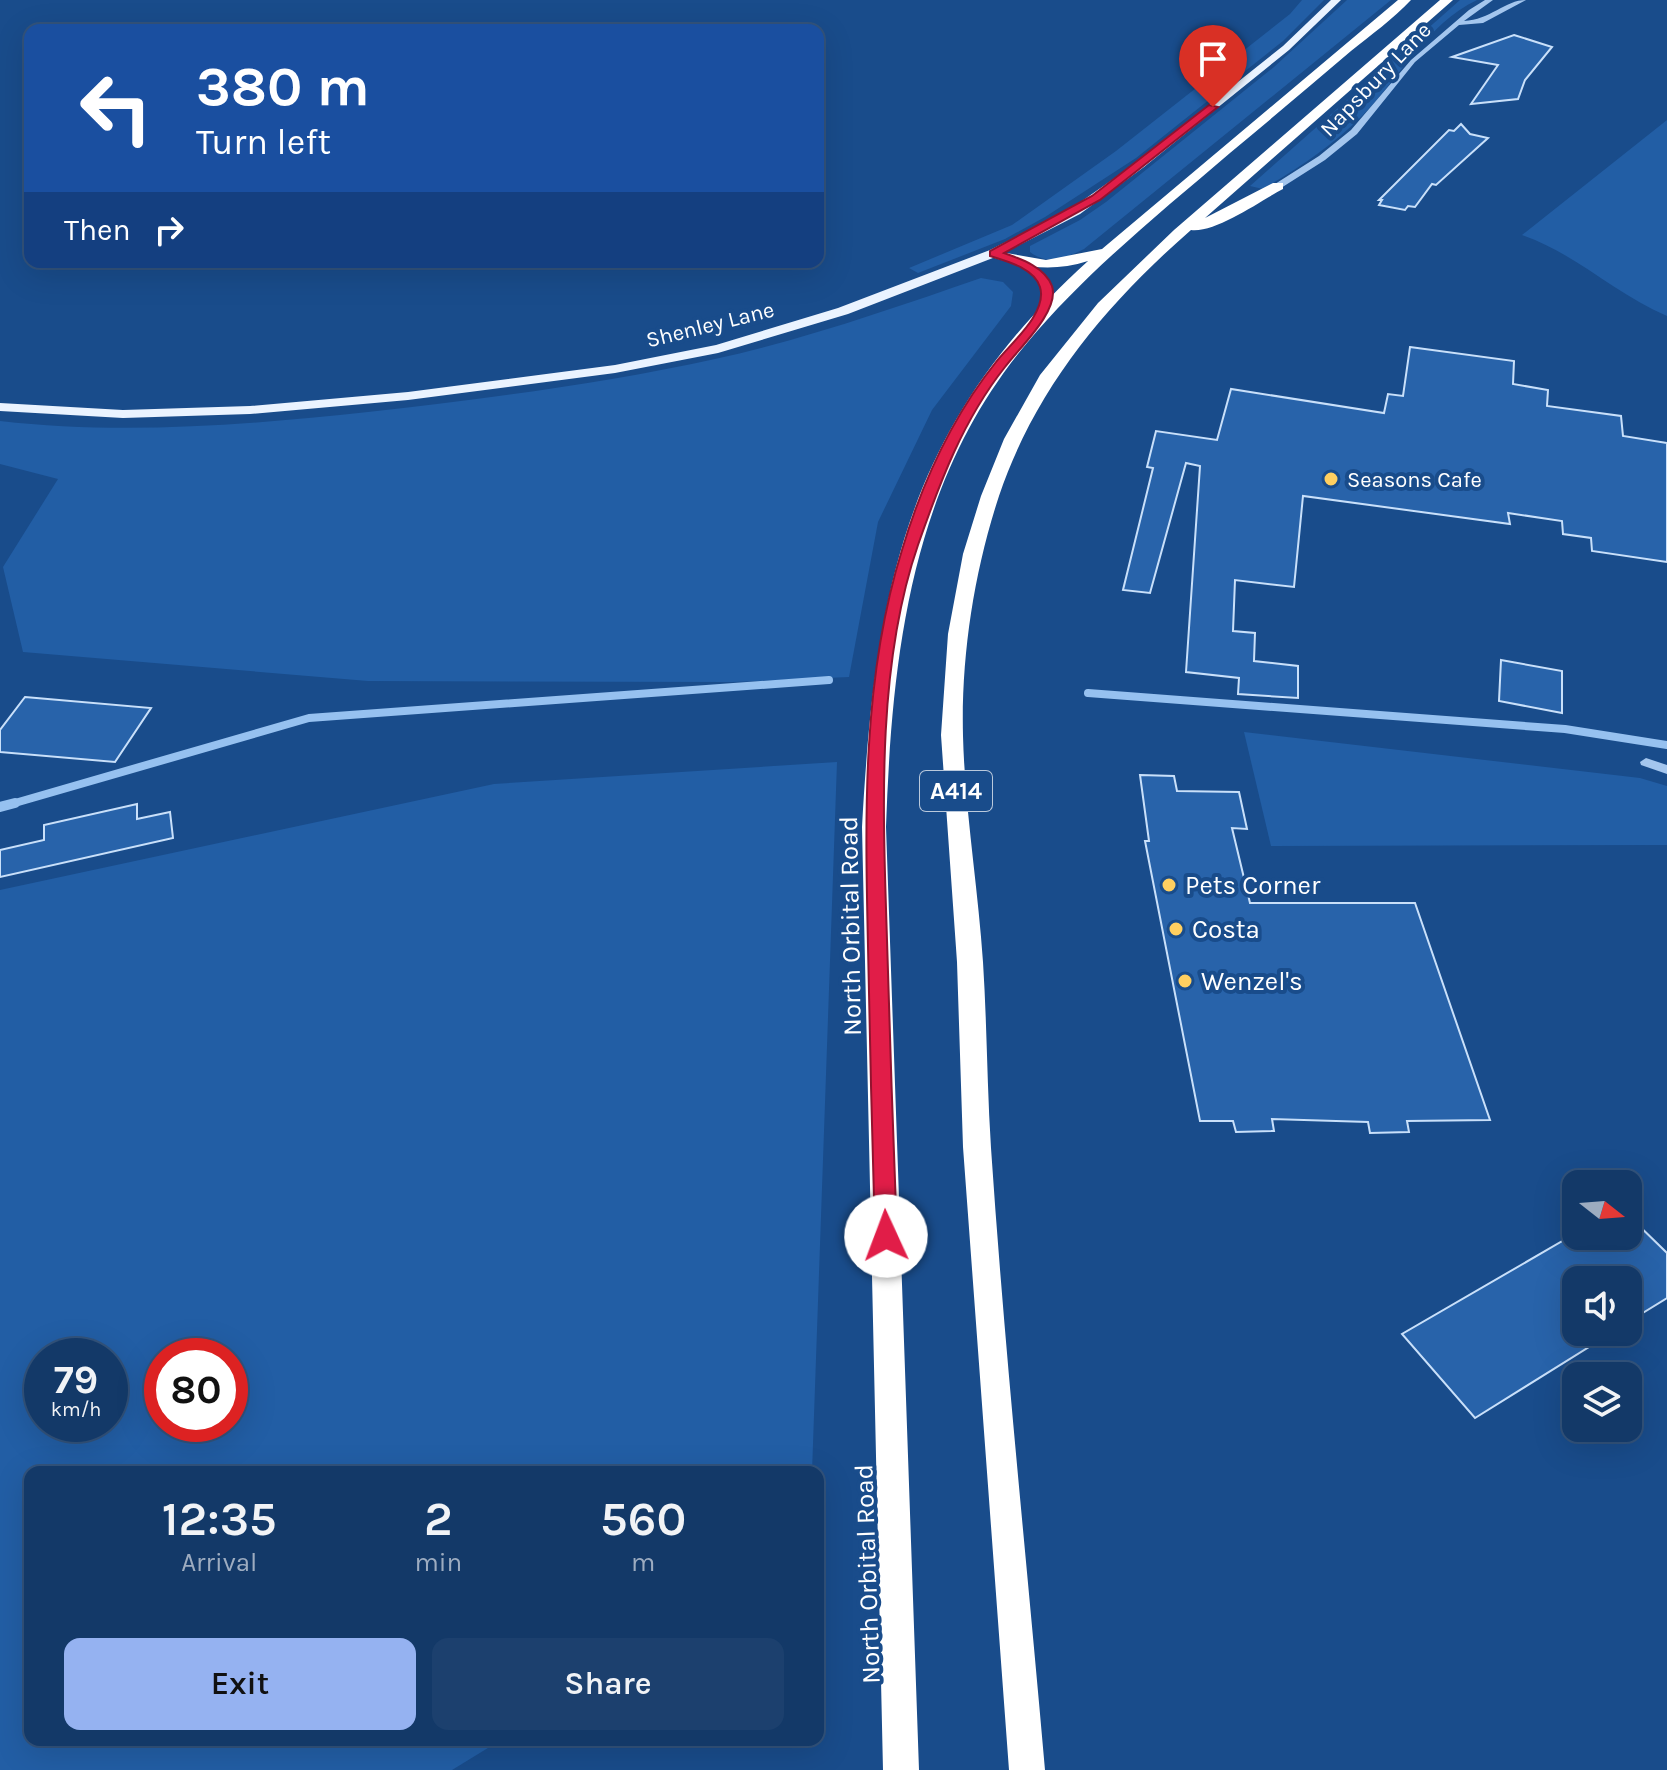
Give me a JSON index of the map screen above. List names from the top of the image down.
{
  "streets": {
    "highway": ["A414", "North Orbital Road"],
    "main road": ["Shenley Lane"],
    "street": ["Napsbury Lane"]
  },
  "places": [
    "Seasons Cafe",
    "Pets Corner",
    "Costa",
    "Wenzel's"
  ],
  "north": "right",
  "page": {
    "turn": ["380 m", "Turn left"],
    "then": "Then",
    "speed": "79 km/h",
    "limit": "80",
    "eta": [
      "12:35",
      "Arrival",
      "2",
      "min",
      "560",
      "m"
    ],
    "buttons": ["Exit", "Share"]
  }
}
